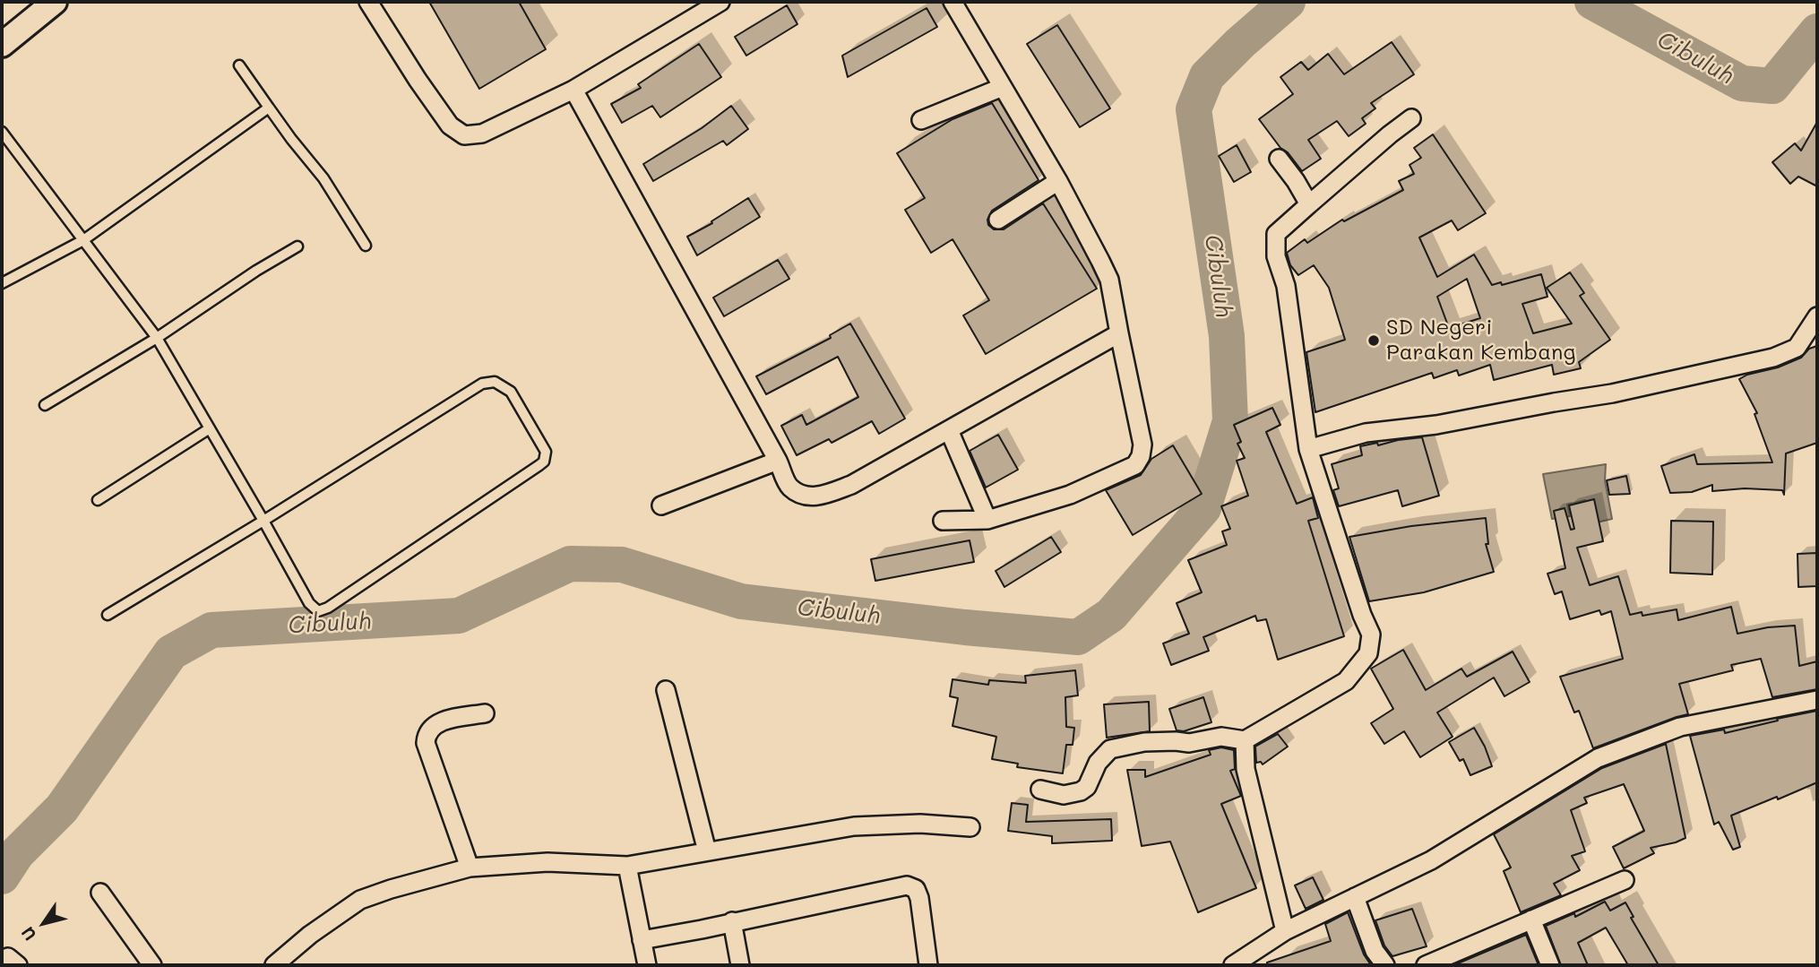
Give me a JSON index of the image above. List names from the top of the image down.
{
  "water": ["Cibuluh"],
  "places": ["SD Negeri Parakan Kembang"],
  "north": "bottom left"
}
